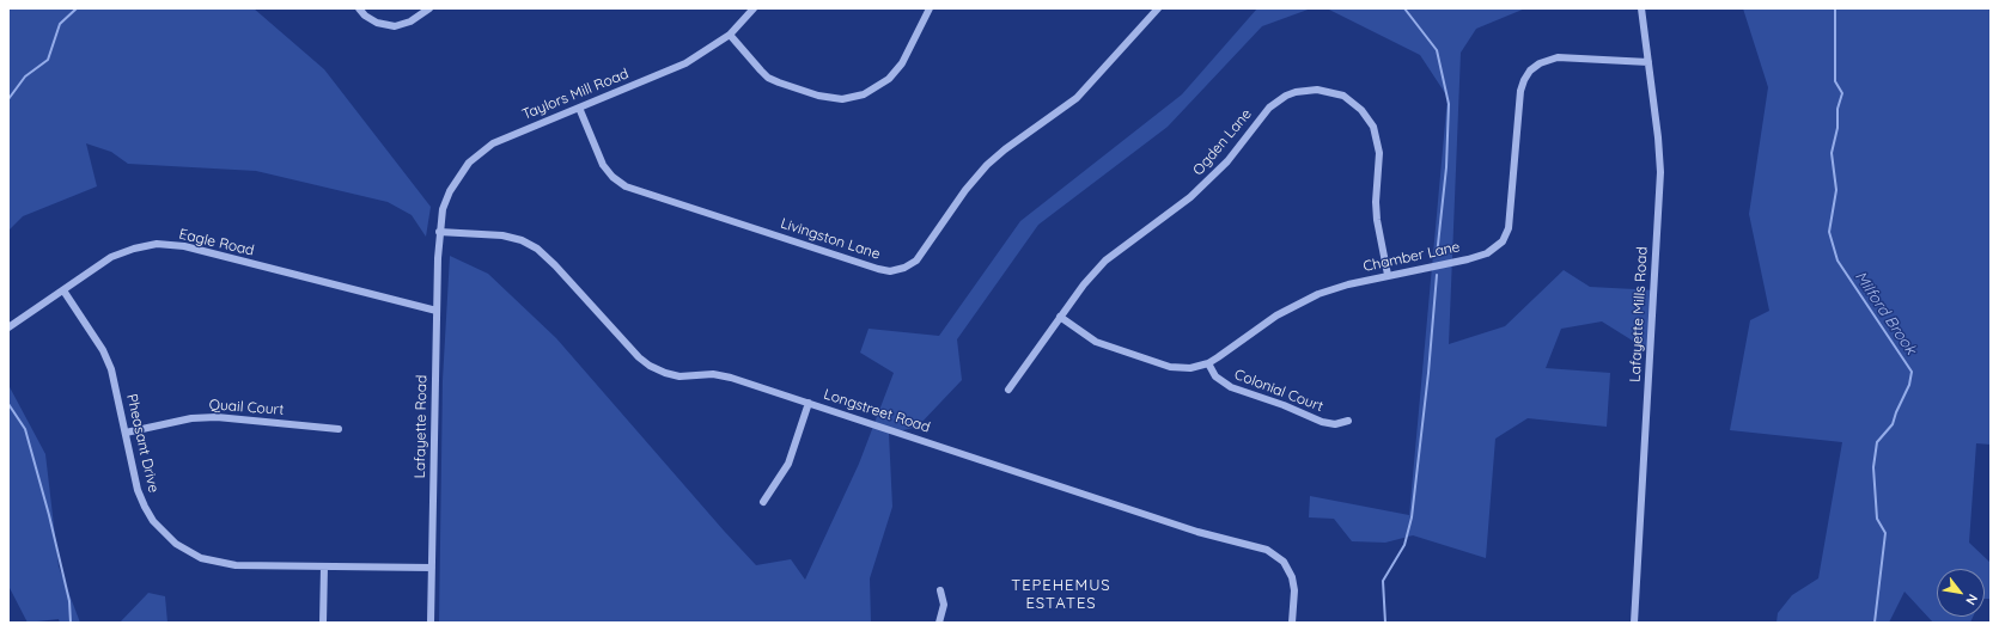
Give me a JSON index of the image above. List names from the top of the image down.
{
  "streets": {
    "street": [
      "Taylors Mill Road",
      "Ogden Lane",
      "Livingston Lane",
      "Eagle Road",
      "Chamber Lane",
      "Lafayette Mills Road",
      "Colonial Court",
      "Quail Court",
      "Longstreet Road",
      "Lafayette Road",
      "Pheasant Drive"
    ]
  },
  "crossings": [
    ["Taylors Mill Road", "Livingston Lane"],
    ["Taylors Mill Road", "Longstreet Road"],
    ["Taylors Mill Road", "Lafayette Road"],
    ["Ogden Lane", "Chamber Lane"],
    ["Eagle Road", "Lafayette Road"],
    ["Eagle Road", "Pheasant Drive"],
    ["Chamber Lane", "Lafayette Mills Road"],
    ["Chamber Lane", "Colonial Court"],
    ["Quail Court", "Pheasant Drive"],
    ["Longstreet Road", "Lafayette Road"],
    ["Lafayette Road", "Pheasant Drive"]
  ],
  "districts": ["TEPEHEMUS ESTATES"],
  "water": ["Milford Brook"],
  "north": "bottom right"
}
